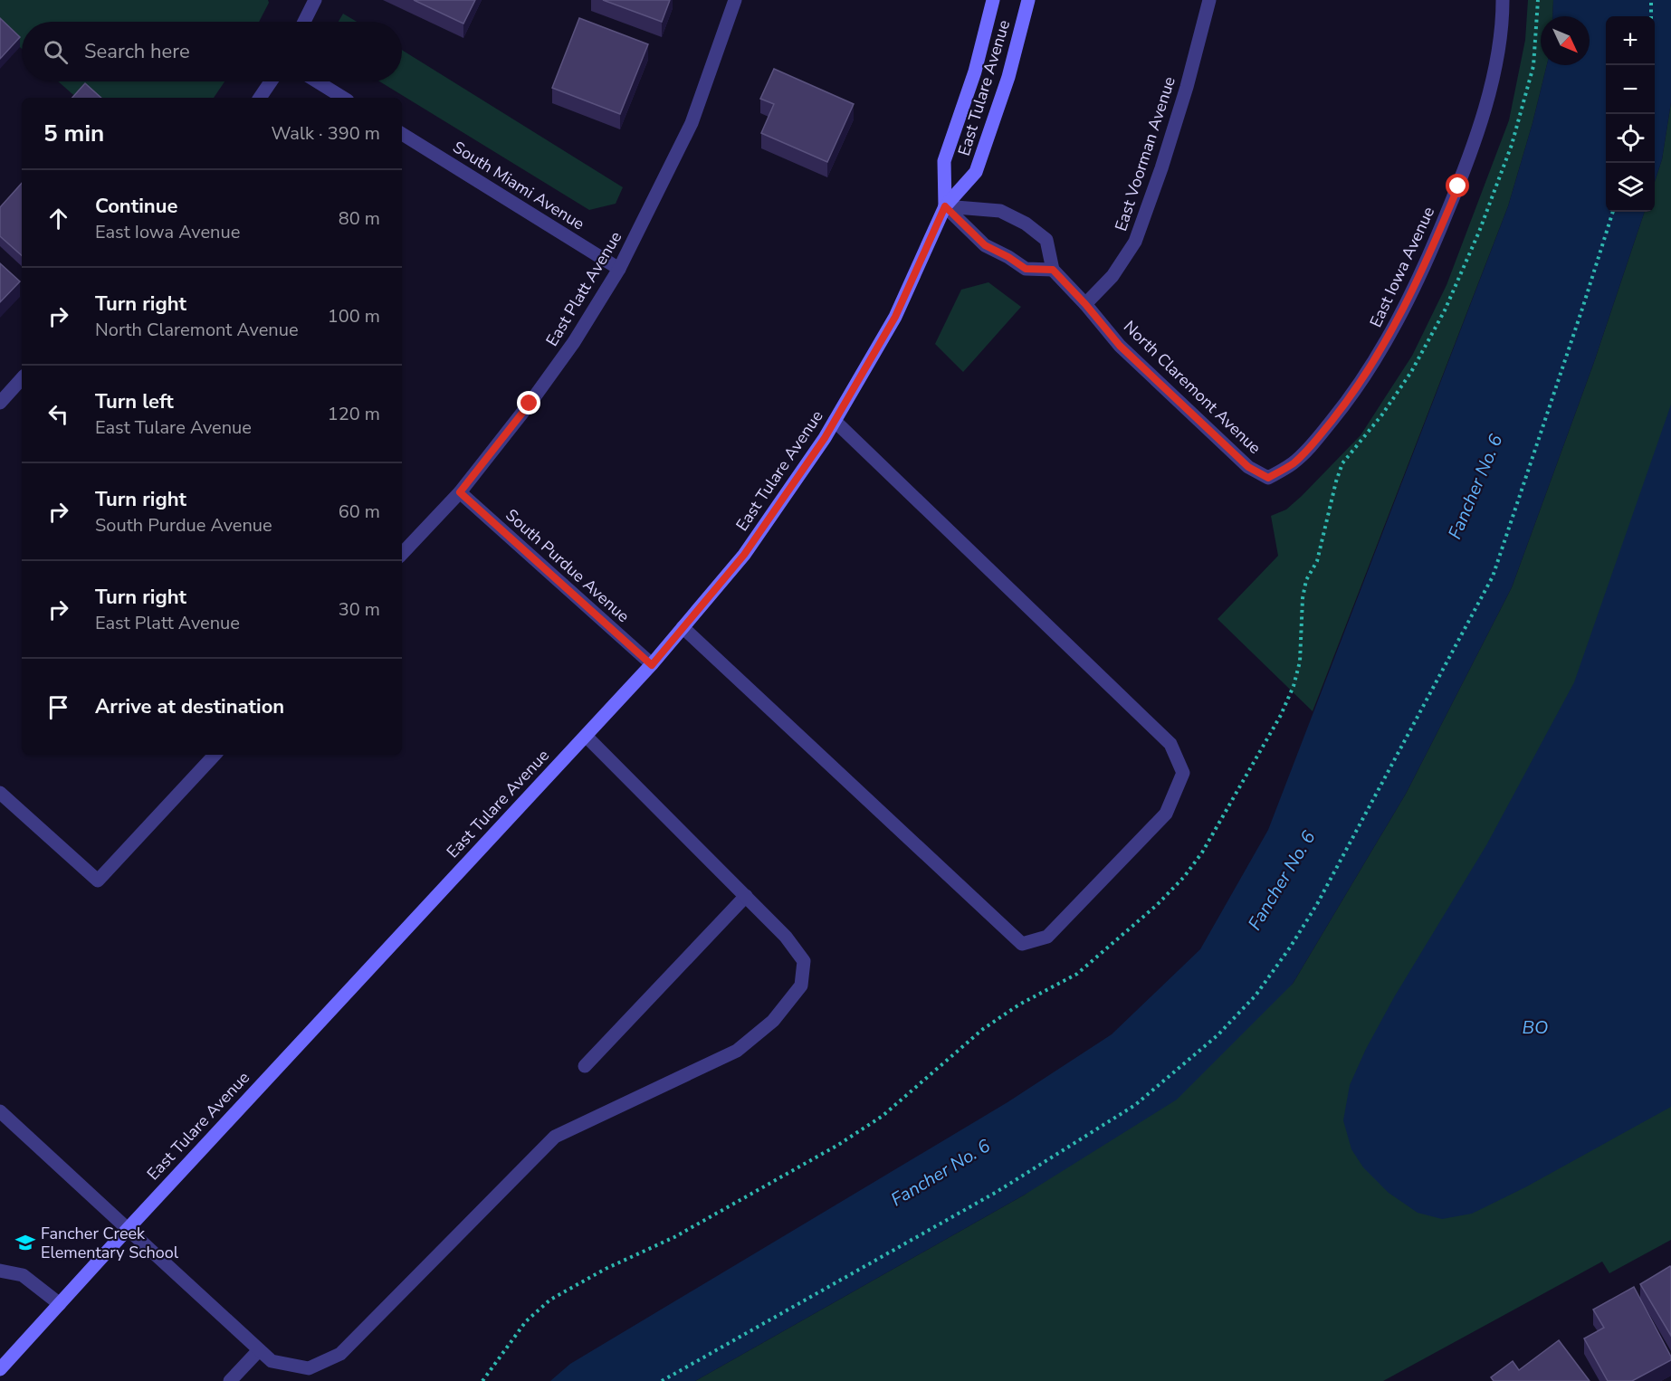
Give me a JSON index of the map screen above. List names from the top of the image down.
{
  "streets": {
    "street": [
      "East Tulare Avenue",
      "East Voorman Avenue",
      "South Miami Avenue",
      "East Iowa Avenue",
      "East Platt Avenue",
      "North Claremont Avenue",
      "South Purdue Avenue"
    ]
  },
  "crossings": [
    ["East Tulare Avenue", "South Purdue Avenue"],
    ["East Voorman Avenue", "North Claremont Avenue"],
    ["South Miami Avenue", "East Platt Avenue"],
    ["East Iowa Avenue", "North Claremont Avenue"],
    ["East Platt Avenue", "South Purdue Avenue"]
  ],
  "water": ["Fancher No. 6", "BO"],
  "places": {
    "school or university": ["Fancher Creek Elementary School"]
  },
  "north": "bottom right",
  "page": {
    "map_buttons": ["+", "−"],
    "search": "Search here",
    "heading": ["5 min", "Walk · 390 m"],
    "list": [
      ["Continue", "East Iowa Avenue", "80 m"],
      ["Turn right", "North Claremont Avenue", "100 m"],
      ["Turn left", "East Tulare Avenue", "120 m"],
      ["Turn right", "South Purdue Avenue", "60 m"],
      ["Turn right", "East Platt Avenue", "30 m"],
      "Arrive at destination"
    ]
  }
}
